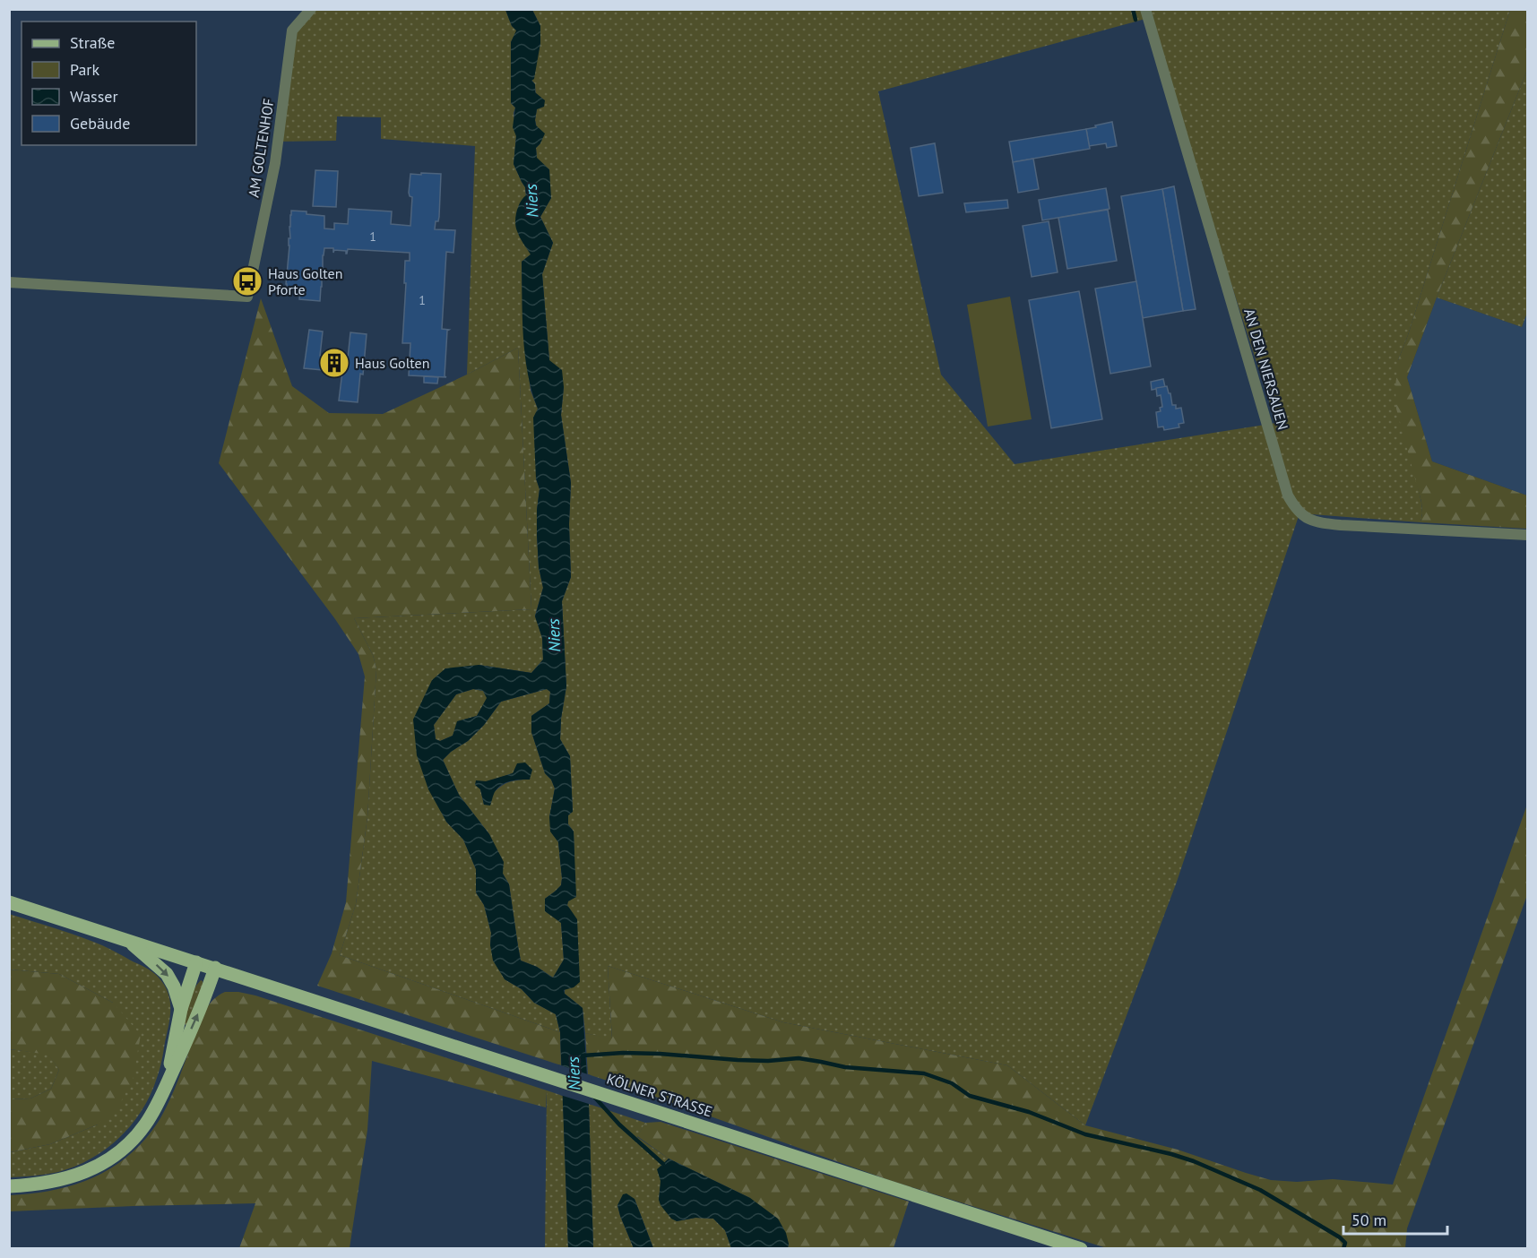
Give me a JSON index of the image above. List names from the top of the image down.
{
  "streets": {
    "main road": ["KÖLNER STRASSE"],
    "street": ["AM GOLTENHOF", "AN DEN NIERSAUEN"]
  },
  "water": ["Niers"],
  "places": {
    "bus stop": ["Haus Golten Pforte"],
    "building": ["Haus Golten"]
  },
  "house_numbers": ["1", "1"],
  "legend": [
    "Straße",
    "Park",
    "Wasser",
    "Gebäude"
  ],
  "scale_bar": "50 m"
}
